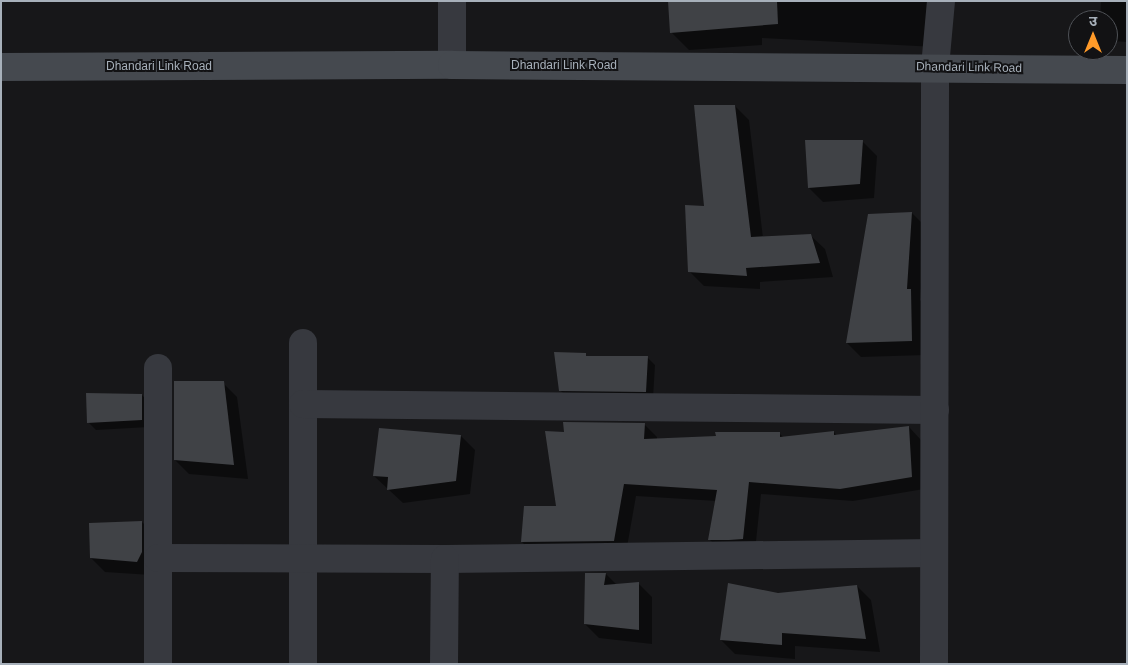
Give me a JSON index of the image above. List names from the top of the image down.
{
  "streets": {
    "street": ["Dhandari Link Road"]
  },
  "north": "top"
}
